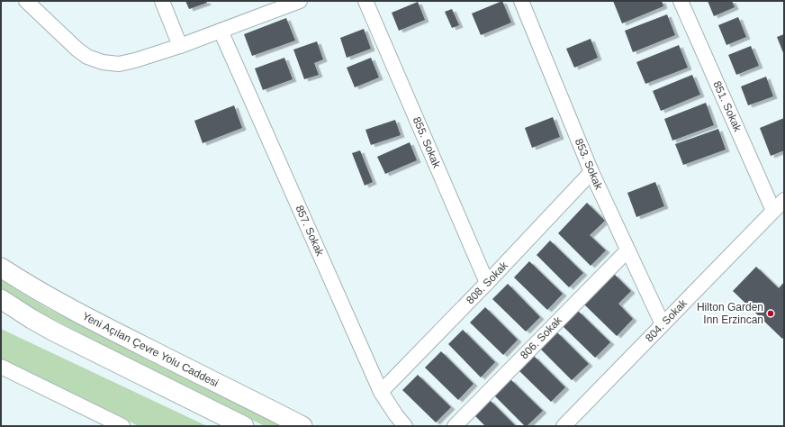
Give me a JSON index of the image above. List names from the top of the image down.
{
  "streets": {
    "main road": ["Yeni Açılan Çevre Yolu Caddesi"],
    "street": [
      "851. Sokak",
      "855. Sokak",
      "853. Sokak",
      "857. Sokak",
      "808. Sokak",
      "804. Sokak",
      "806. Sokak"
    ]
  },
  "crossings": [
    ["851. Sokak", "804. Sokak"],
    ["855. Sokak", "808. Sokak"],
    ["853. Sokak", "808. Sokak"],
    ["853. Sokak", "804. Sokak"],
    ["853. Sokak", "806. Sokak"],
    ["857. Sokak", "808. Sokak"]
  ],
  "places": ["Hilton Garden Inn Erzincan"]
}
